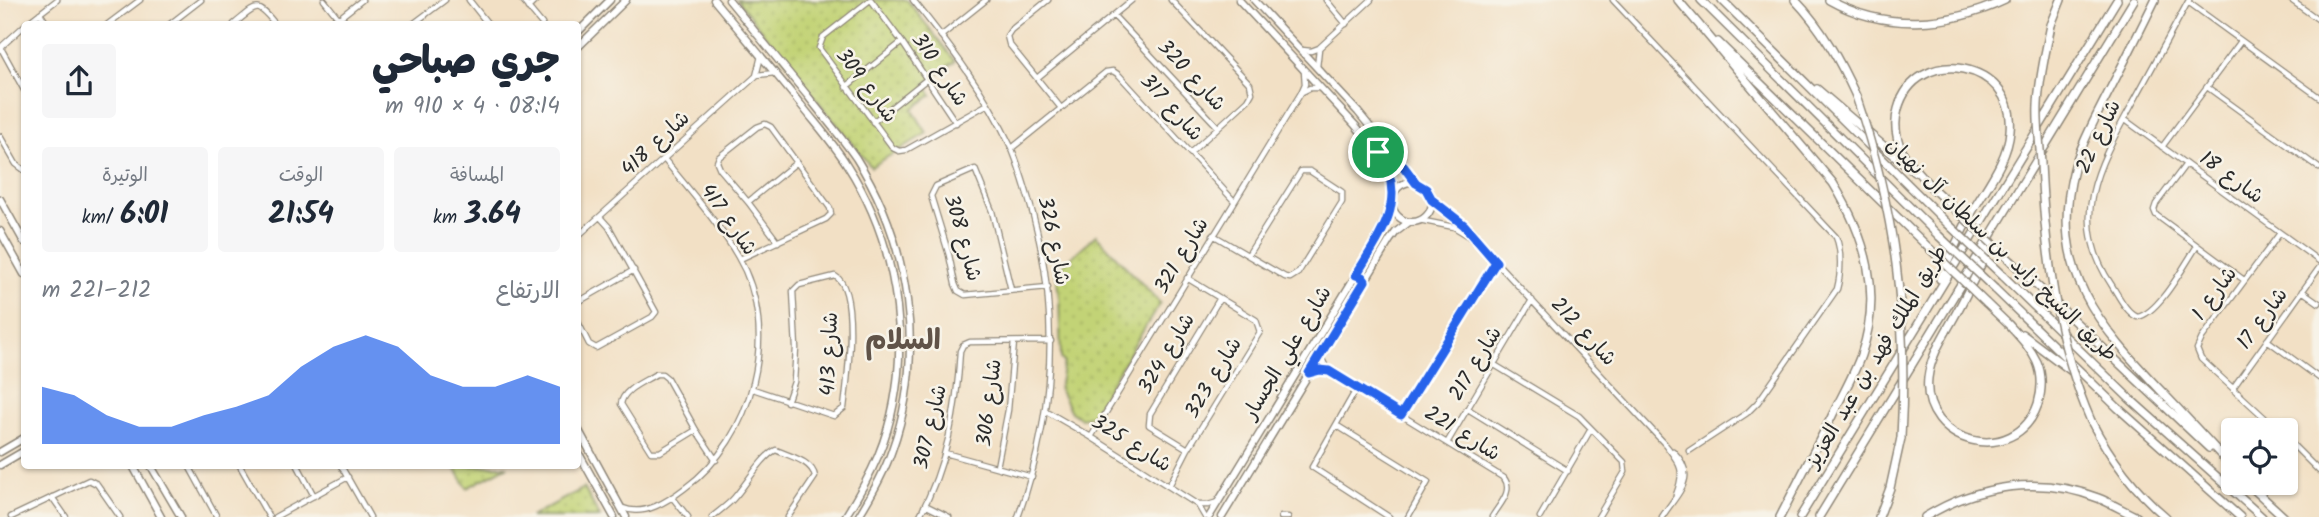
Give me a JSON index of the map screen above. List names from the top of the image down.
{
  "streets": {
    "highway": ["طريق الشيخ زايد بن سلطان آل نهيان", "طريق الملك فهد بن عبد العزيز"],
    "street": [
      "شارع 310",
      "شارع 320",
      "شارع 309",
      "شارع 317",
      "شارع 22",
      "شارع 418",
      "شارع 18",
      "شارع 417",
      "شارع 308",
      "شارع 326",
      "شارع 321",
      "شارع 1",
      "شارع 17",
      "شارع 212",
      "شارع علي الجسار",
      "شارع 413",
      "شارع 324",
      "شارع 217",
      "شارع 323",
      "شارع 306",
      "شارع 307",
      "شارع 221",
      "شارع 325"
    ]
  },
  "crossings": [
    ["شارع 310", "شارع 309"],
    ["شارع 309", "شارع 326"],
    ["شارع 317", "شارع 326"],
    ["شارع 317", "شارع 321"],
    ["شارع 22", "شارع 18"],
    ["شارع 418", "شارع 417"],
    ["شارع 18", "شارع 1"],
    ["شارع 417", "شارع 413"],
    ["شارع 308", "شارع 326"],
    ["شارع 326", "شارع 307"],
    ["شارع 326", "شارع 325"],
    ["شارع 321", "شارع 323"],
    ["شارع 321", "شارع 325"],
    ["شارع 1", "شارع 17"],
    ["شارع 212", "شارع علي الجسار"],
    ["شارع 212", "شارع 217"],
    ["شارع علي الجسار", "شارع 221"],
    ["شارع علي الجسار", "شارع 325"],
    ["شارع 324", "شارع 323"],
    ["شارع 217", "شارع 221"],
    ["شارع 323", "شارع 325"],
    ["شارع 306", "شارع 307"]
  ],
  "districts": ["السلام"],
  "page": {
    "heading": ["جري صباحي", "08:14 · 4 × 910 m"],
    "stats": [
      ["المسافة", "3.64 km"],
      ["الوقت", "21:54"],
      ["الوتيرة", "6:01 /km"]
    ],
    "chart": ["الارتفاع", "212–221 m"]
  }
}
